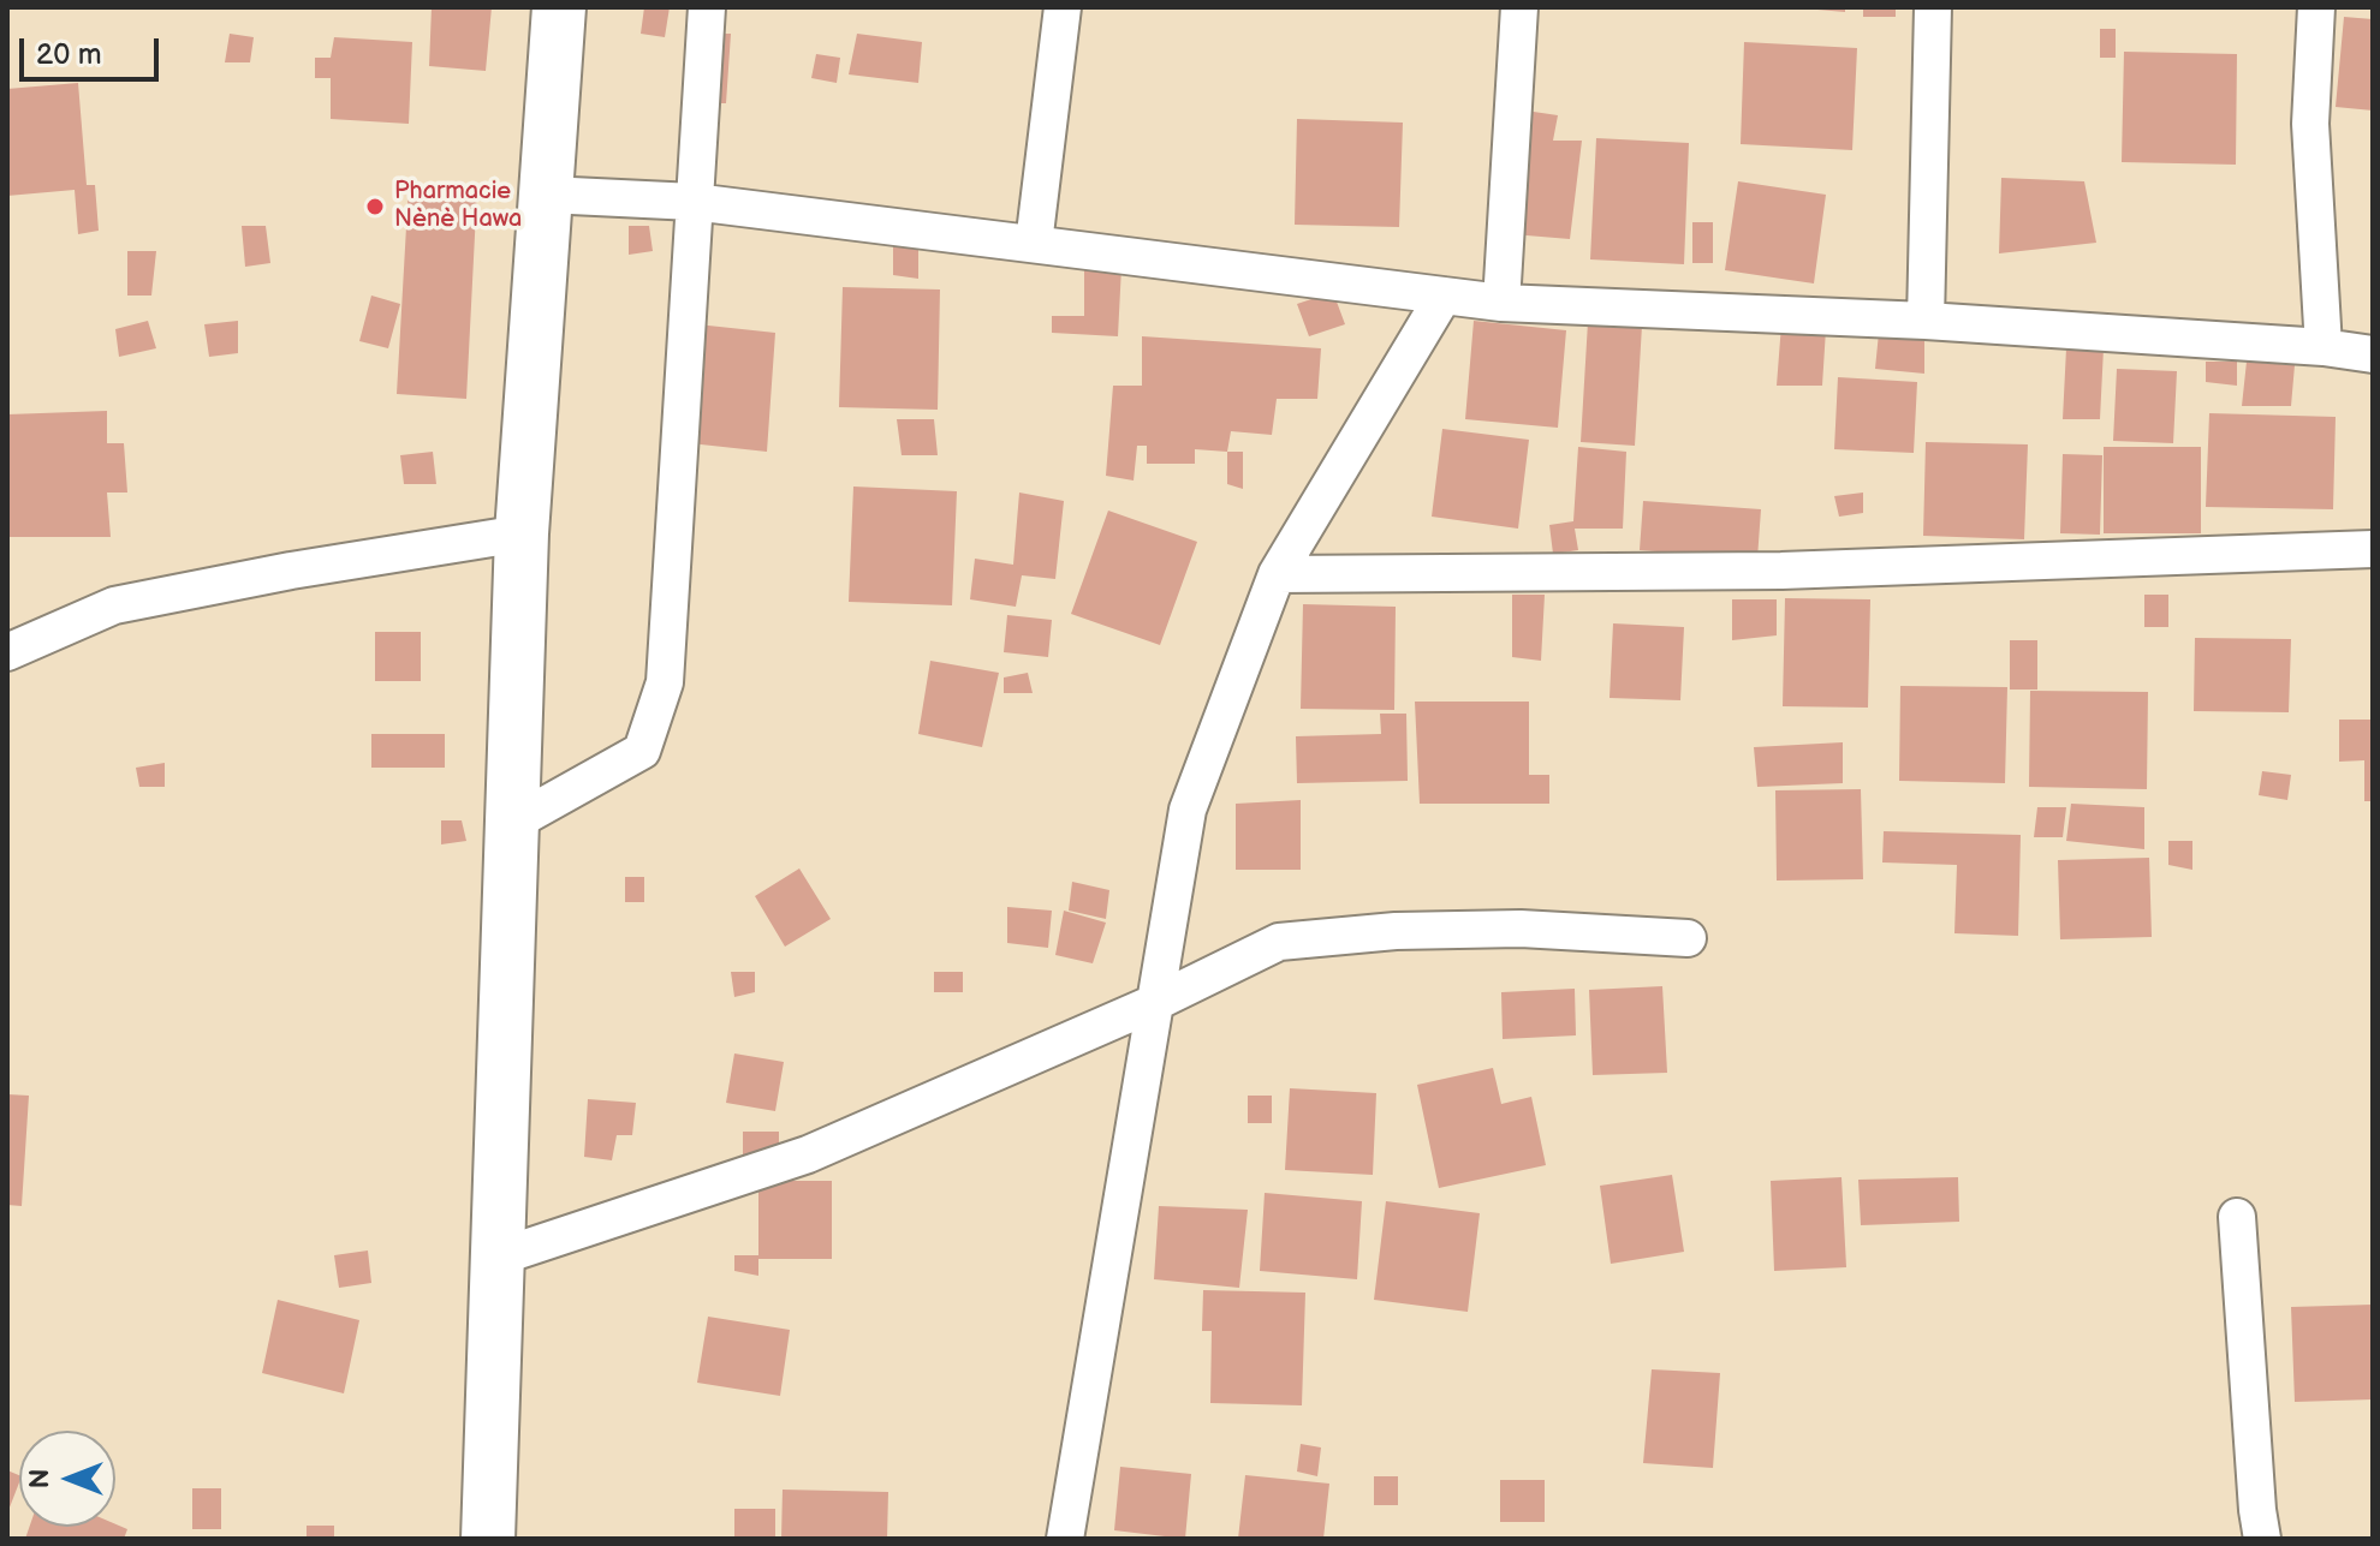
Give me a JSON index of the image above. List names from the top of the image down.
{
  "places": ["Pharmacie Nènè Hawa"],
  "scale_bar": "20 m",
  "north": "left"
}
